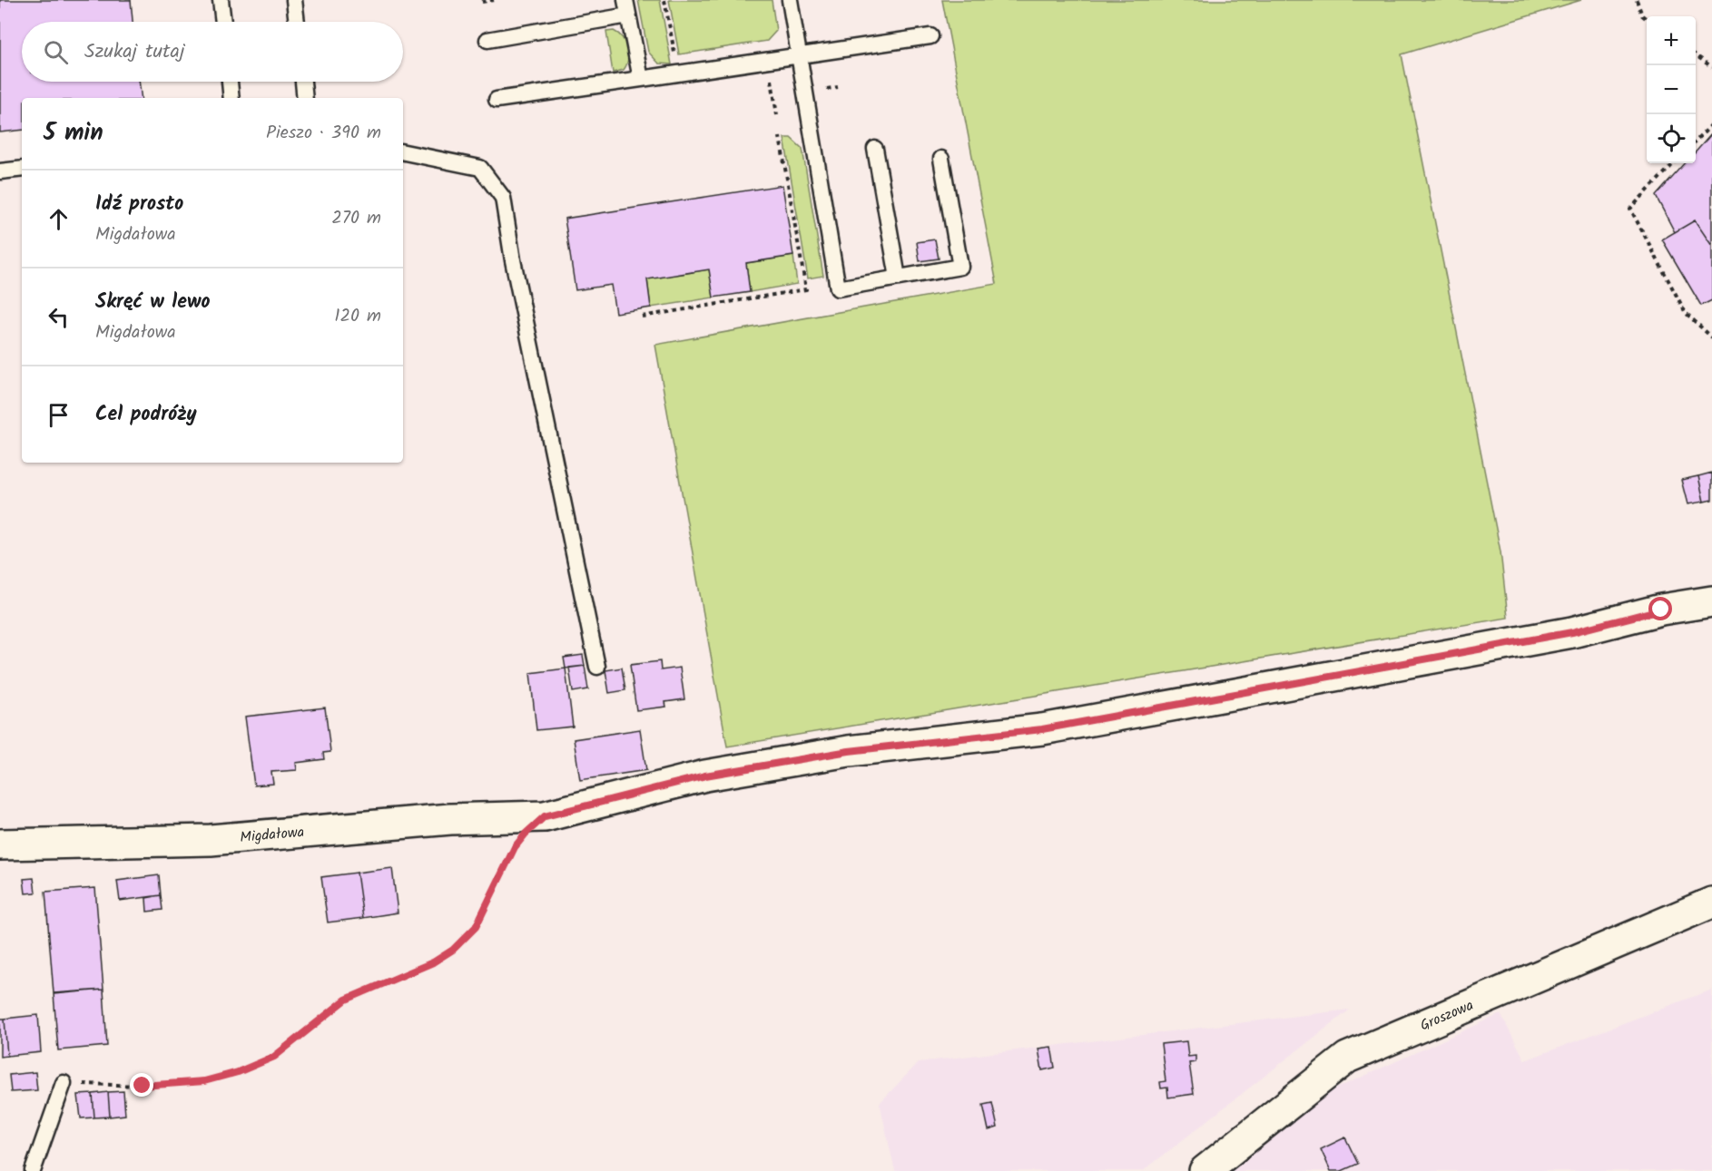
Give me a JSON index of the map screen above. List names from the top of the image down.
{
  "streets": {
    "street": ["Migdałowa", "Groszowa"]
  },
  "page": {
    "map_buttons": ["+", "−"],
    "search": "Szukaj tutaj",
    "heading": ["5 min", "Pieszo · 390 m"],
    "list": [
      ["Idź prosto", "Migdałowa", "270 m"],
      ["Skręć w lewo", "Migdałowa", "120 m"],
      "Cel podróży"
    ]
  }
}
